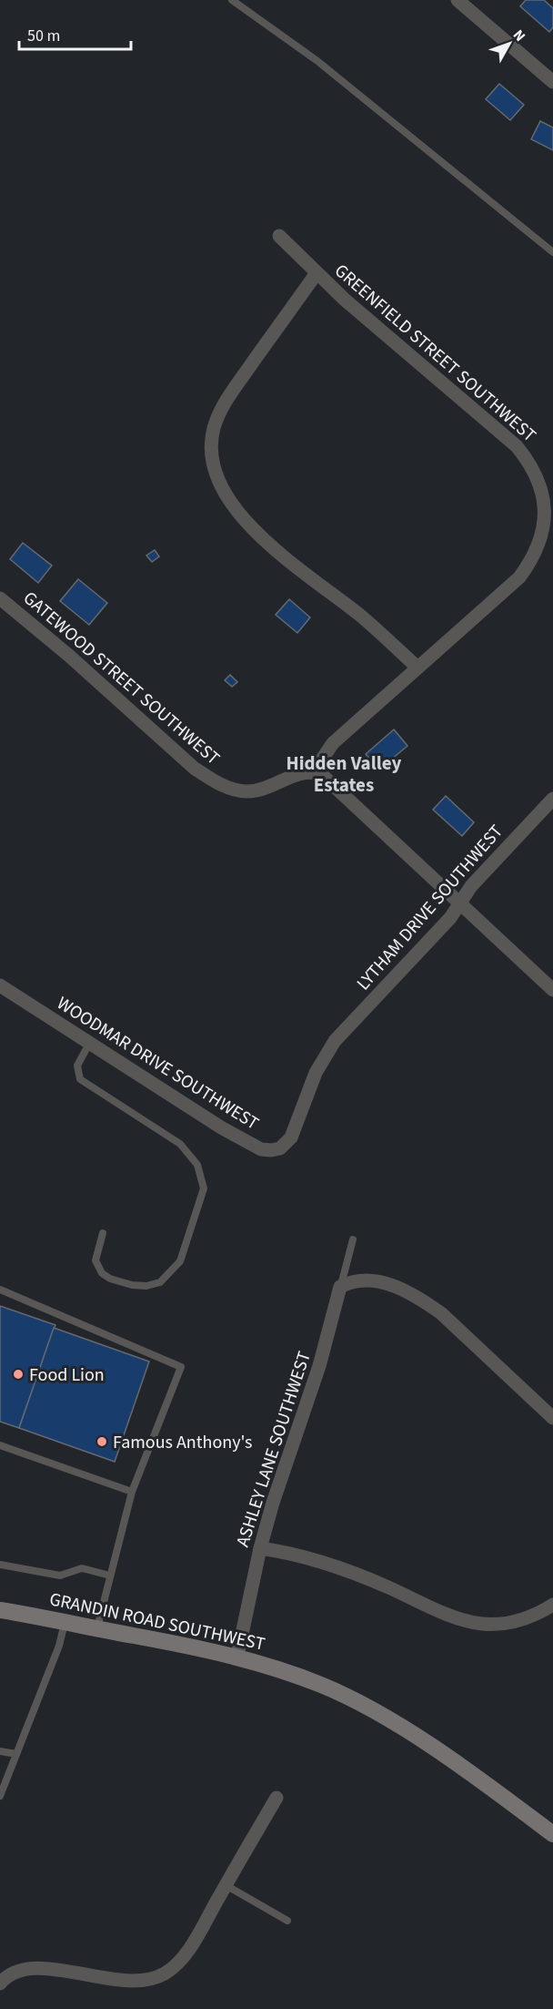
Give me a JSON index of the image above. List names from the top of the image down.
{
  "streets": {
    "street": [
      "GREENFIELD STREET SOUTHWEST",
      "GATEWOOD STREET SOUTHWEST",
      "LYTHAM DRIVE SOUTHWEST",
      "WOODMAR DRIVE SOUTHWEST",
      "ASHLEY LANE SOUTHWEST",
      "GRANDIN ROAD SOUTHWEST"
    ]
  },
  "crossings": [
    ["GREENFIELD STREET SOUTHWEST", "GATEWOOD STREET SOUTHWEST"],
    ["LYTHAM DRIVE SOUTHWEST", "WOODMAR DRIVE SOUTHWEST"],
    ["ASHLEY LANE SOUTHWEST", "GRANDIN ROAD SOUTHWEST"]
  ],
  "districts": ["Hidden Valley Estates"],
  "places": ["Food Lion", "Famous Anthony's"],
  "scale_bar": "50 m",
  "north": "top right"
}
